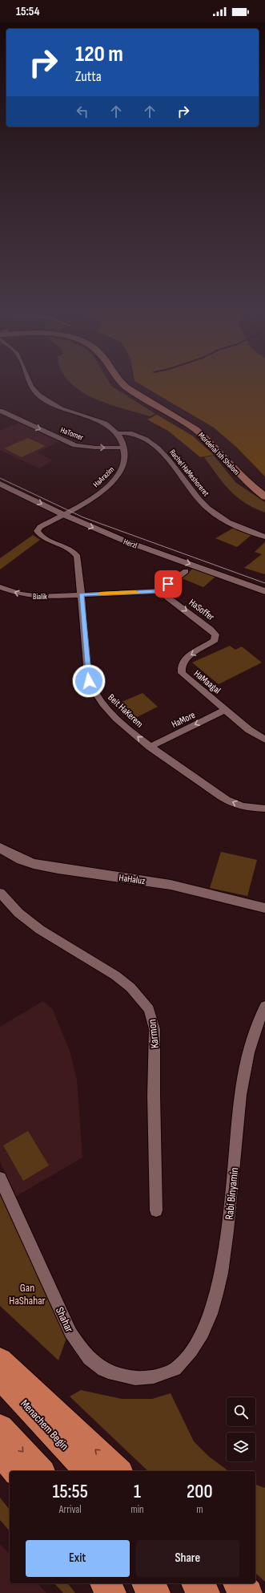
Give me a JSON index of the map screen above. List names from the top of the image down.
{
  "streets": {
    "highway": ["Menachem Begin"],
    "main road": ["Mordehai Ish Shalom"],
    "street": [
      "HaTomer",
      "Rachel HaMeshoreret",
      "HaArazim",
      "Herzl",
      "Bialik",
      "HaSoffer",
      "HaMaagal",
      "Beit HaKerem",
      "HaMore",
      "HaHaluz",
      "Karmon",
      "Rabi Binyamin",
      "Shahar"
    ]
  },
  "crossings": [
    ["HaTomer", "HaArazim"],
    ["Rachel HaMeshoreret", "HaArazim"],
    ["HaArazim", "Herzl"],
    ["HaArazim", "Beit HaKerem"],
    ["Herzl", "Beit HaKerem"],
    ["Bialik", "HaSoffer"],
    ["Bialik", "Beit HaKerem"],
    ["HaSoffer", "HaMaagal"],
    ["HaMaagal", "HaMore"],
    ["Beit HaKerem", "HaMore"],
    ["Rabi Binyamin", "Shahar"]
  ],
  "one_way": [
    "HaTomer",
    "Herzl",
    "Bialik",
    "HaSoffer",
    "Beit HaKerem",
    "HaMore"
  ],
  "parks": ["Gan HaShahar"],
  "page": {
    "status": "15:54",
    "turn": ["120 m", "Zutta"],
    "eta": [
      "15:55",
      "Arrival",
      "1",
      "min",
      "200",
      "m"
    ],
    "buttons": ["Exit", "Share"]
  }
}
